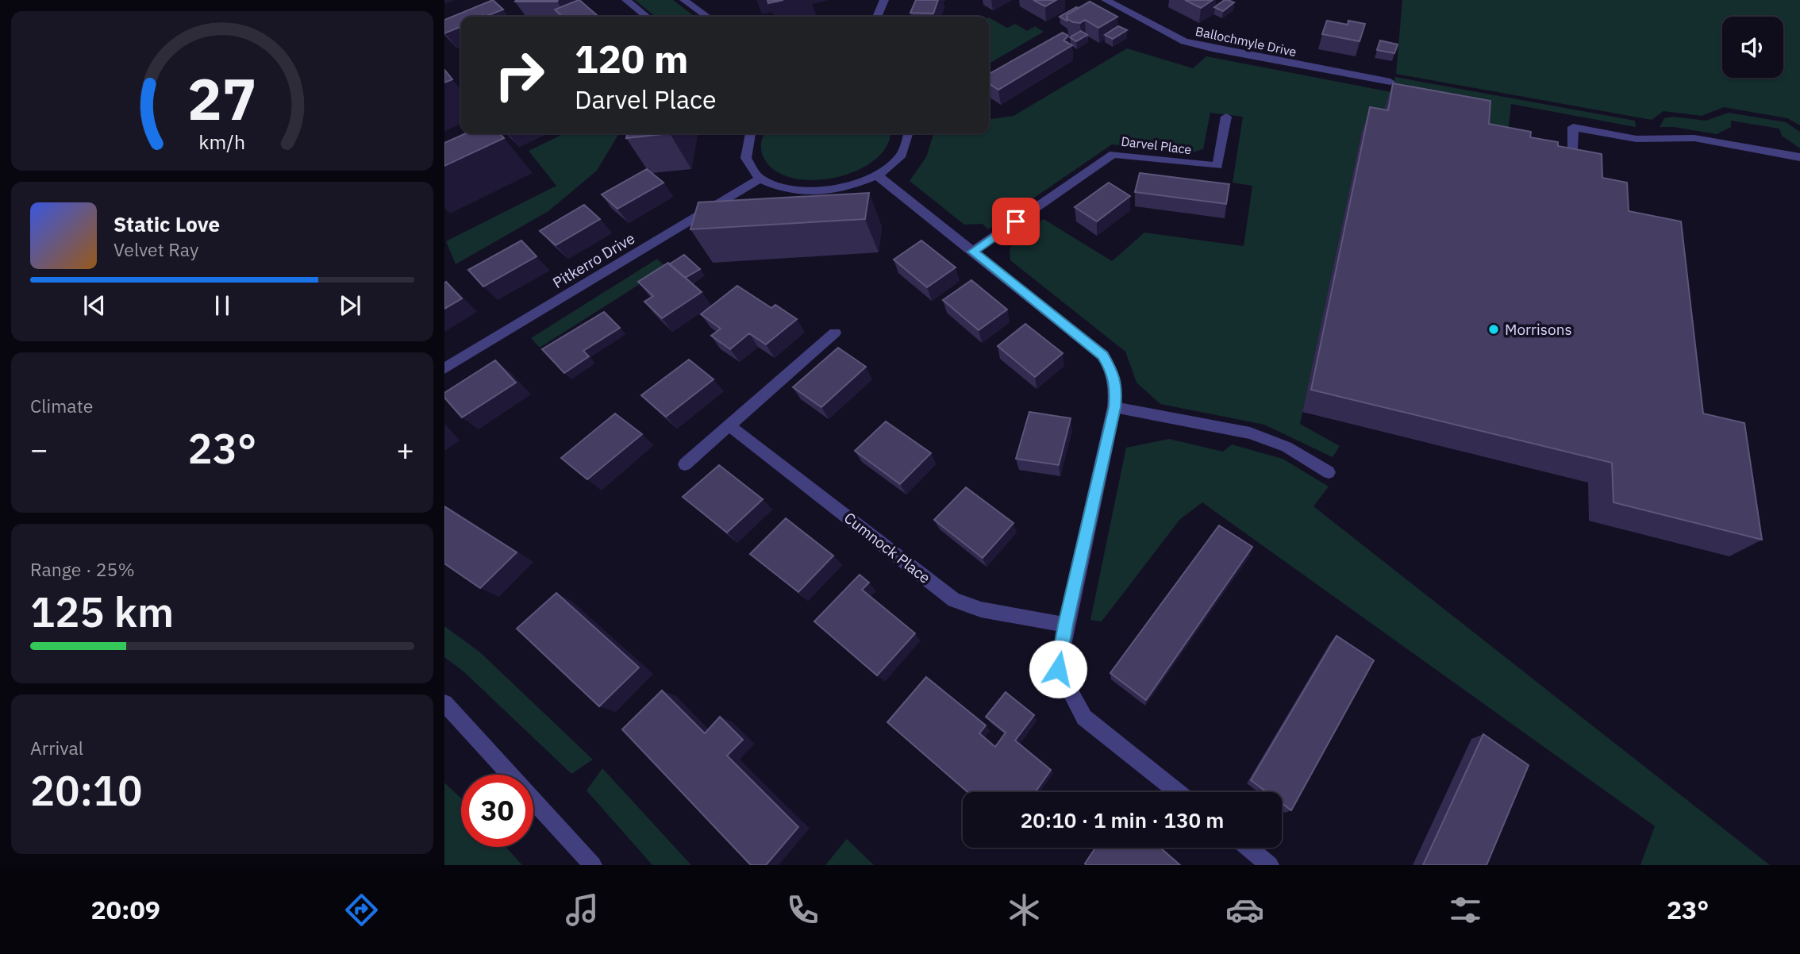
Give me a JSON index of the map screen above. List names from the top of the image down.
{
  "streets": {
    "street": [
      "Ballochmyle Drive",
      "Darvel Place",
      "Pitkerro Drive",
      "Cumnock Place"
    ]
  },
  "places": ["Morrisons"],
  "page": {
    "turn": ["120 m", "Darvel Place"],
    "song": ["Static Love", "Velvet Ray"],
    "tile": [
      "Climate",
      ["Range · 25%", "125 km"],
      ["Arrival", "20:10"]
    ],
    "heat": ["−", "23°", "+"],
    "limit": "30",
    "trip": "20:10 · 1 min · 130 m",
    "tabs": ["20:09", "23°"],
    "gauge": ["27", "km/h"]
  }
}
